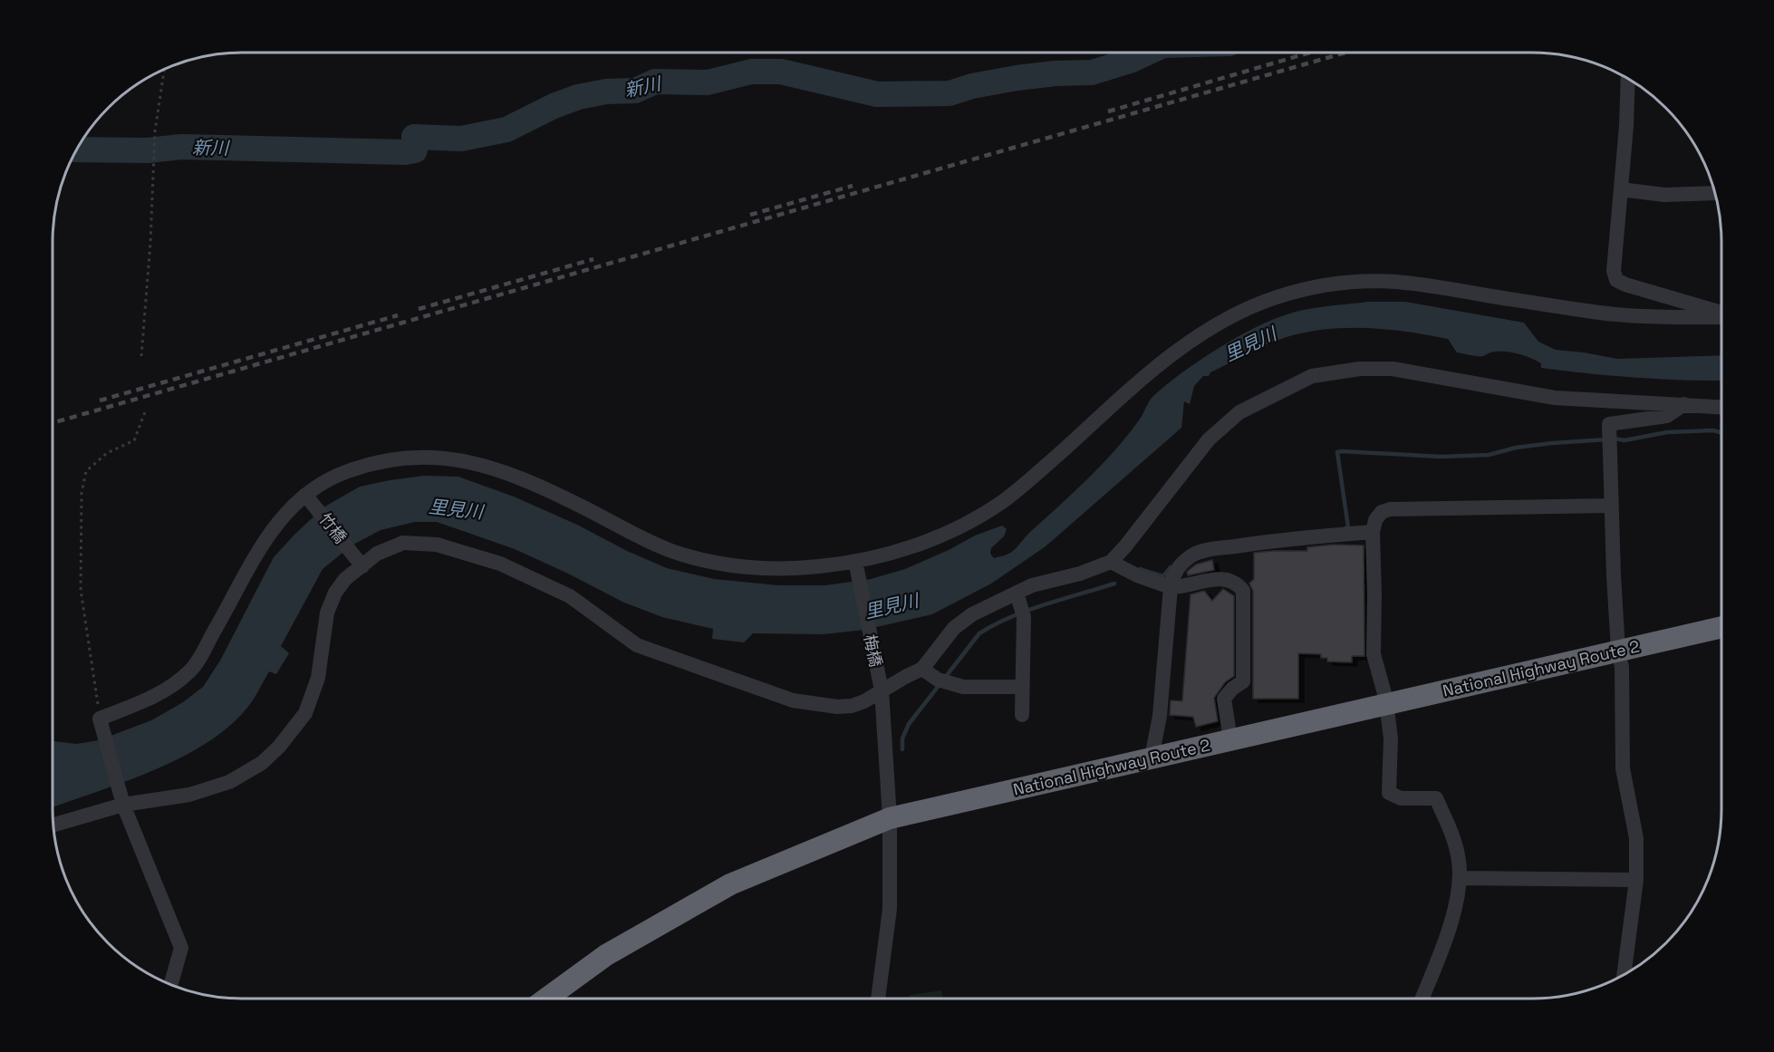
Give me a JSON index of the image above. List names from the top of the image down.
{
  "streets": {
    "highway": ["National Highway Route 2"],
    "street": ["竹橋", "梅橋"]
  },
  "crossings": [
    ["梅橋", "National Highway Route 2"]
  ],
  "water": ["新川", "里見川"]
}
